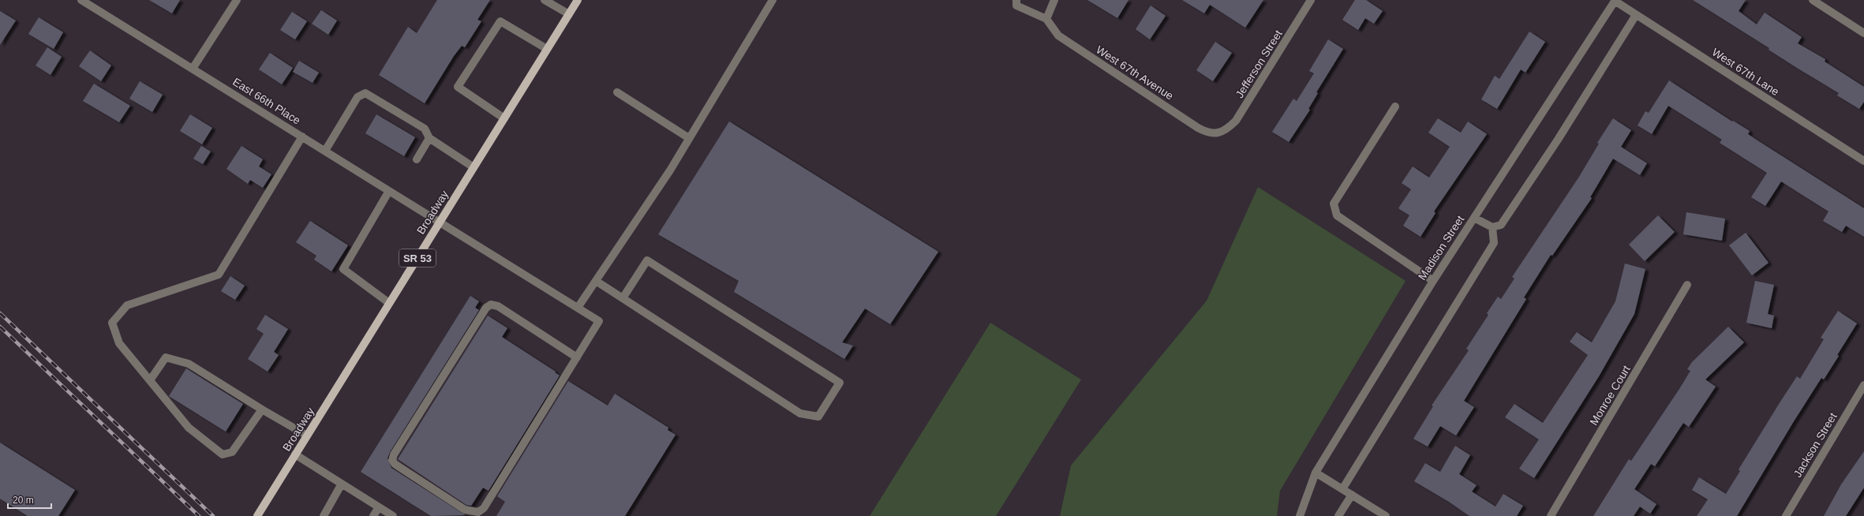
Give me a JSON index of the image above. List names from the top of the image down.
{
  "streets": {
    "main road": ["Broadway", "SR 53"],
    "street": [
      "Jefferson Street",
      "West 67th Lane",
      "West 67th Avenue",
      "East 66th Place",
      "Madison Street",
      "Monroe Court",
      "Jackson Street"
    ]
  },
  "crossings": [
    ["Jefferson Street", "West 67th Avenue"],
    ["West 67th Lane", "Madison Street"],
    ["East 66th Place", "Broadway"]
  ],
  "scale_bar": "20 m"
}
